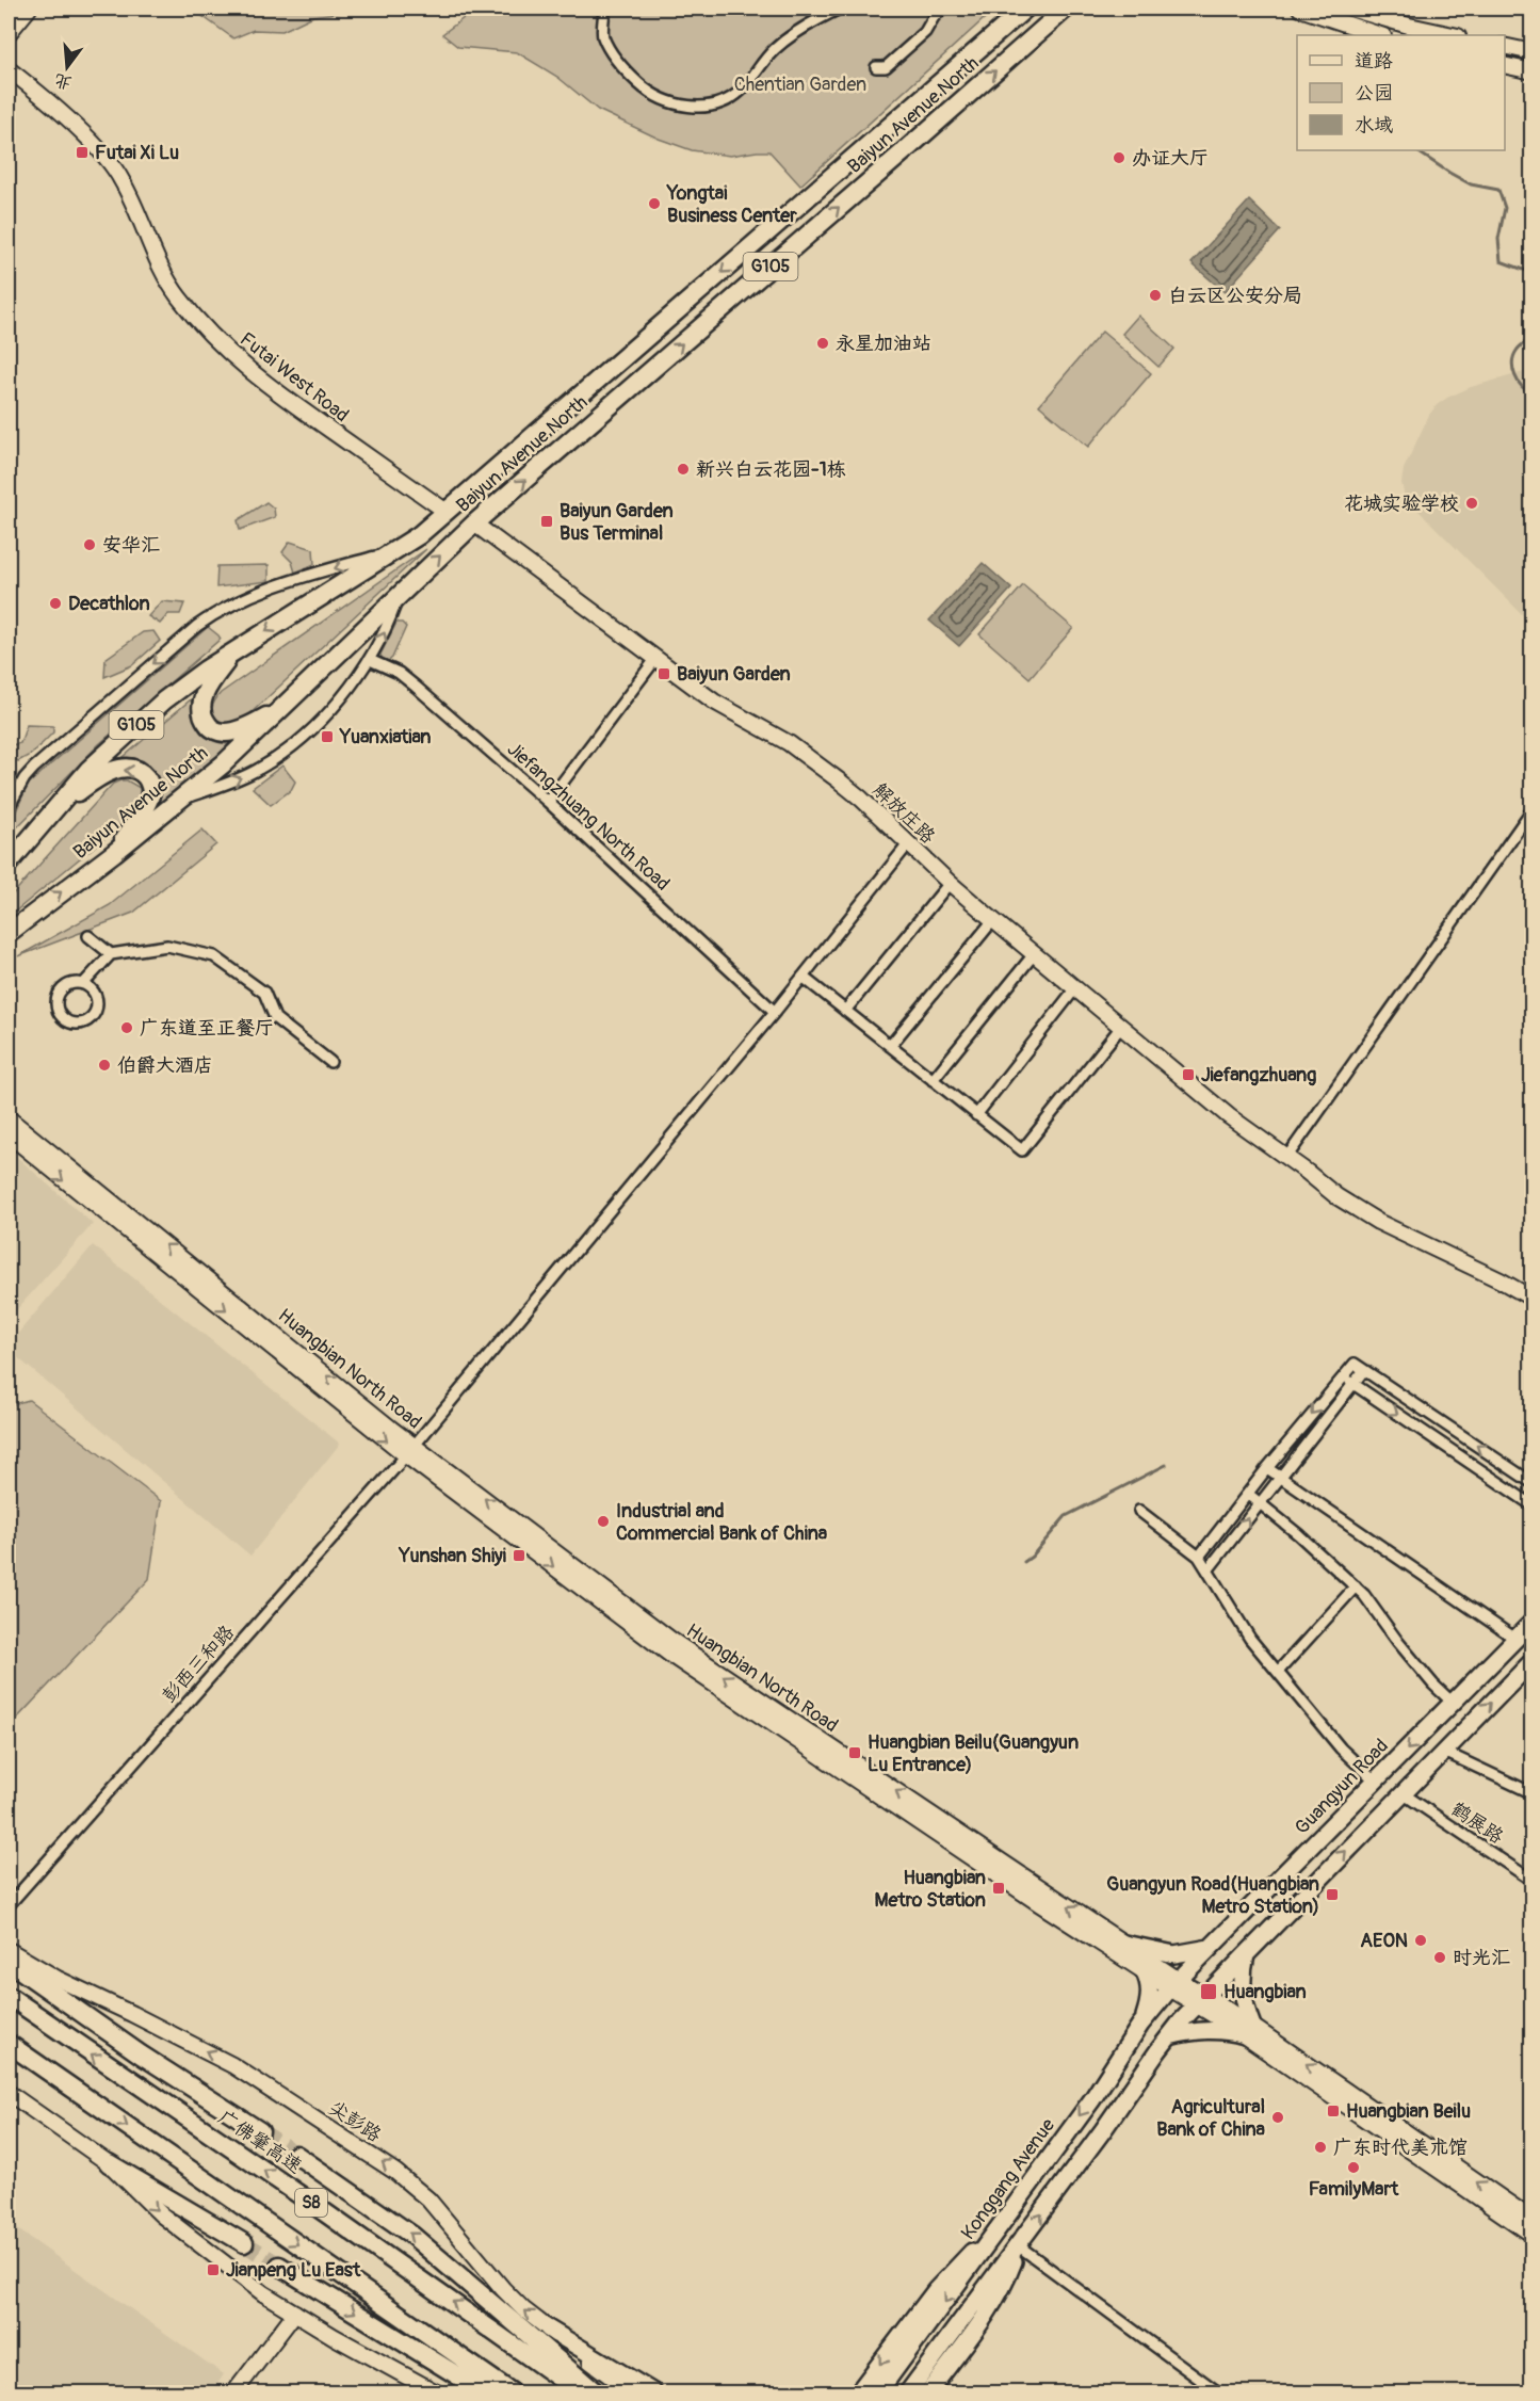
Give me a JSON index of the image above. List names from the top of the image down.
{
  "streets": {
    "highway": [
      "Baiyun Avenue North",
      "G105",
      "广佛肇高速",
      "S8"
    ],
    "main road": ["Guangyun Road", "Konggang Avenue"],
    "street": [
      "Futai West Road",
      "解放庄路",
      "Jiefangzhuang North Road",
      "Huangbian North Road",
      "彭西三和路",
      "鹤展路",
      "尖彭路"
    ]
  },
  "crossings": [
    ["Baiyun Avenue North", "Futai West Road"],
    ["Baiyun Avenue North", "解放庄路"],
    ["解放庄路", "彭西三和路"],
    ["Jiefangzhuang North Road", "彭西三和路"],
    ["Huangbian North Road", "彭西三和路"],
    ["Huangbian North Road", "Guangyun Road"],
    ["Huangbian North Road", "Konggang Avenue"],
    ["Guangyun Road", "Konggang Avenue"]
  ],
  "one_way": ["尖彭路"],
  "parks": ["Chentian Garden"],
  "places": {
    "transit": [
      "Futai Xi Lu",
      "Baiyun Garden Bus Terminal",
      "Baiyun Garden",
      "Yuanxiatian",
      "Jiefangzhuang",
      "Yunshan Shiyi",
      "Huangbian Beilu(Guangyun Lu Entrance)",
      "Huangbian Metro Station",
      "Guangyun Road(Huangbian Metro Station)",
      "Huangbian",
      "Huangbian Beilu",
      "Jianpeng Lu East"
    ],
    "other": [
      "办证大厅",
      "Yongtai Business Center",
      "白云区公安分局",
      "永星加油站",
      "新兴白云花园-1栋",
      "花城实验学校",
      "安华汇",
      "Decathlon",
      "广东道至正餐厅",
      "伯爵大酒店",
      "Industrial and Commercial Bank of China",
      "AEON",
      "时光汇",
      "Agricultural Bank of China",
      "广东时代美术馆",
      "FamilyMart"
    ]
  },
  "legend": ["道路", "公园", "水域"],
  "north": "bottom"
}
